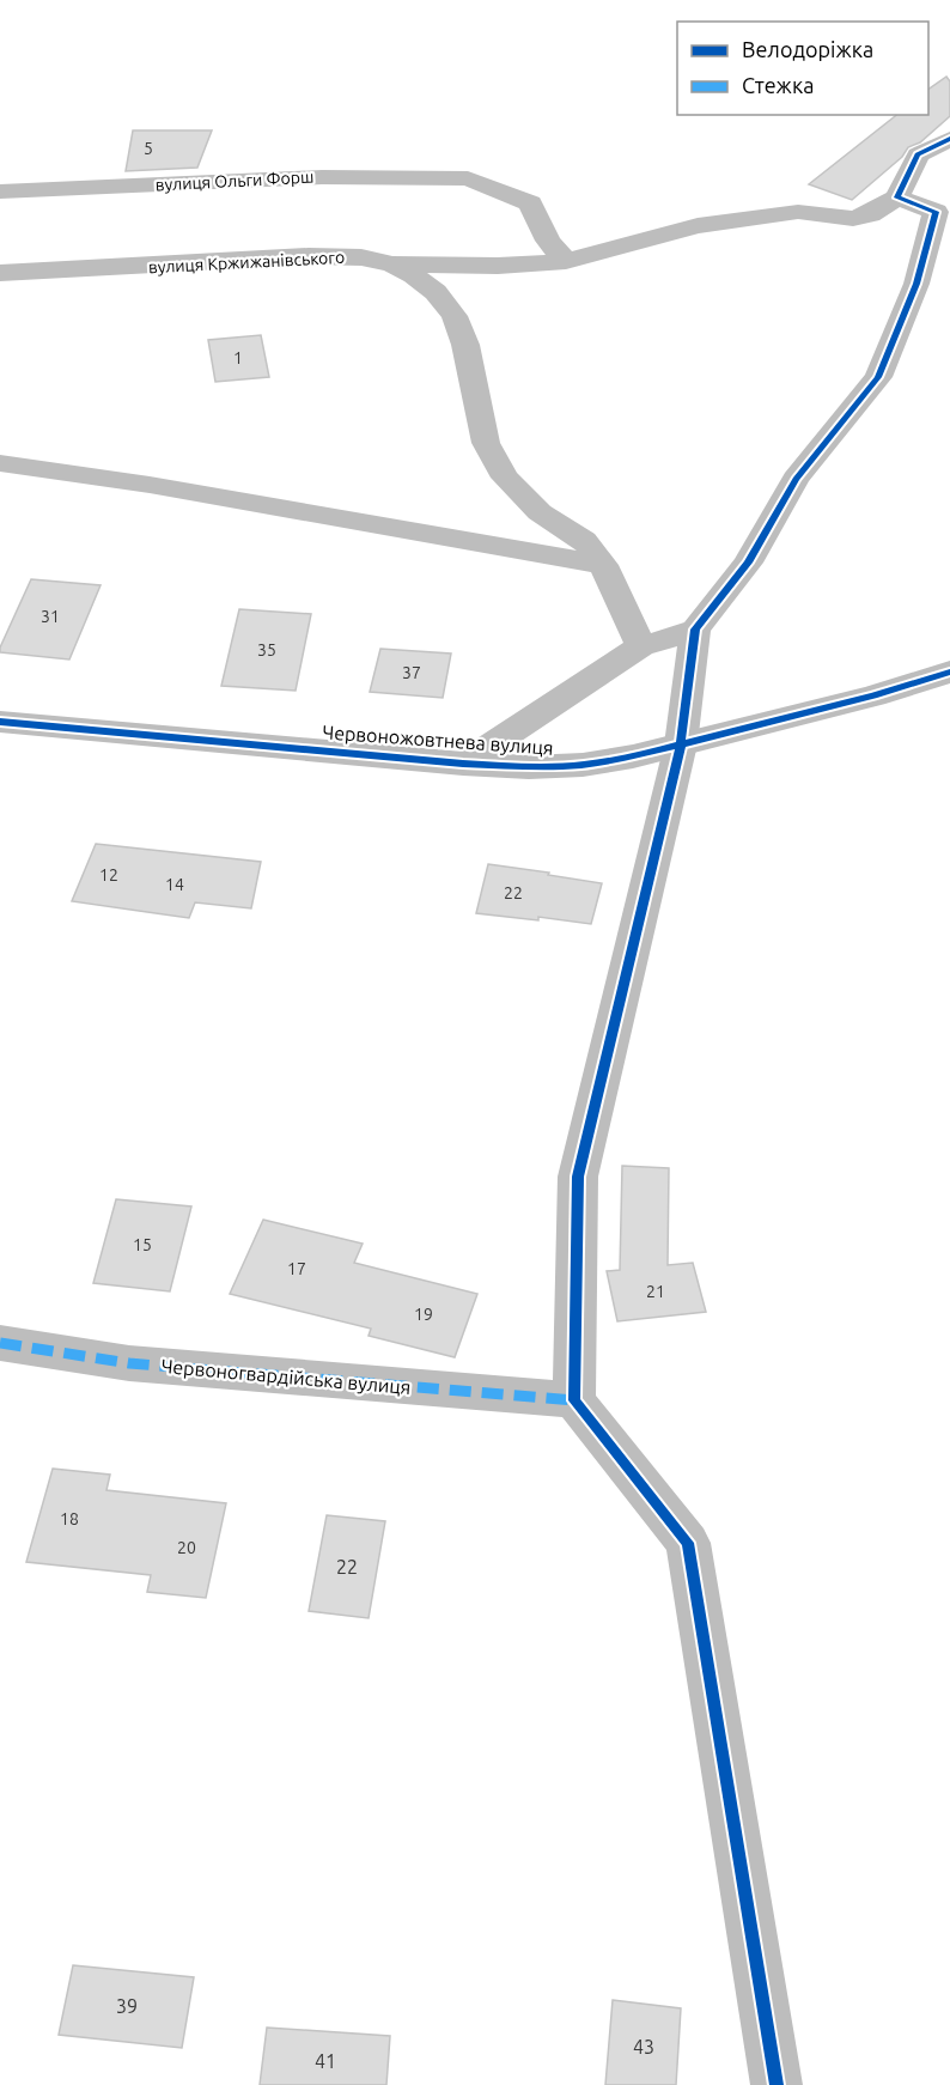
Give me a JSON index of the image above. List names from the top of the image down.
{
  "streets": {
    "street": [
      "вулиця Ольги Форш",
      "вулиця Кржижанівського",
      "Червоножовтнева вулиця",
      "Червоногвардійська вулиця"
    ]
  },
  "house_numbers": [
    "5",
    "1",
    "31",
    "35",
    "37",
    "12",
    "14",
    "22",
    "15",
    "17",
    "21",
    "19",
    "18",
    "20",
    "22",
    "39",
    "43",
    "41"
  ],
  "legend": ["Велодоріжка", "Стежка"]
}
